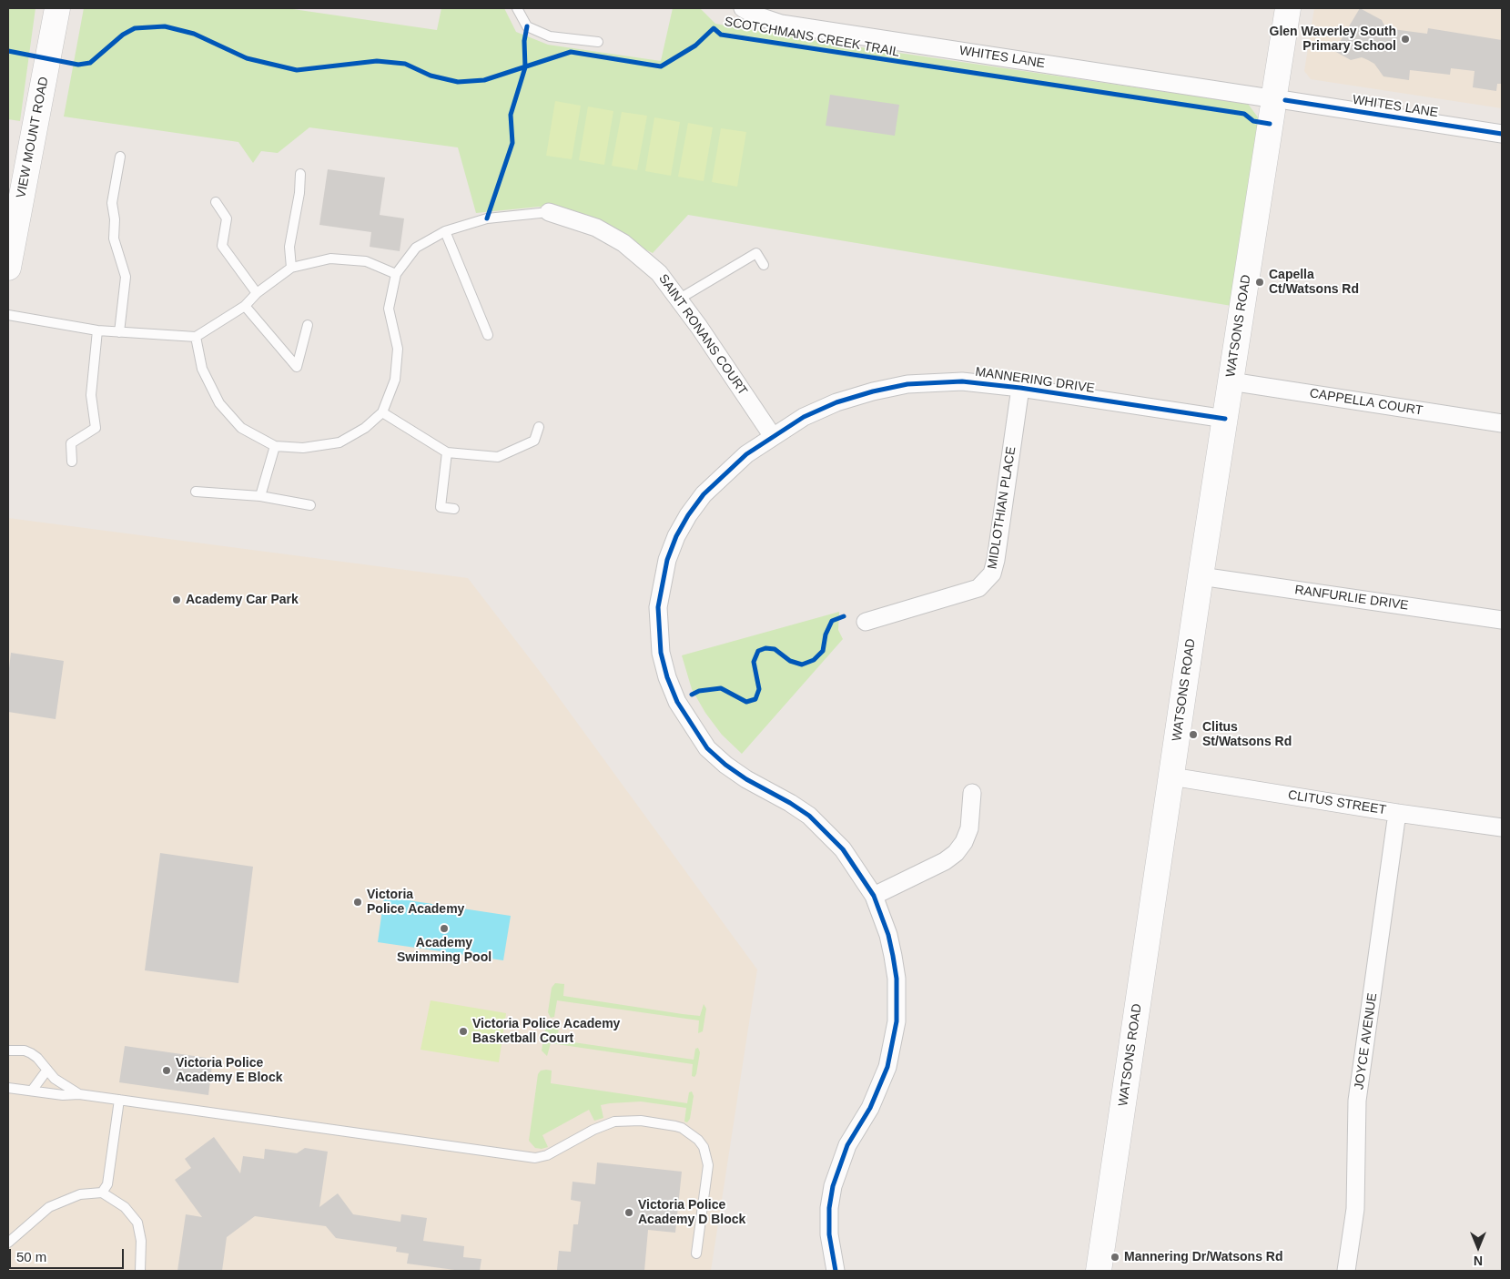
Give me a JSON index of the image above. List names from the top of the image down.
{
  "streets": {
    "street": [
      "WHITES LANE",
      "VIEW MOUNT ROAD",
      "WATSONS ROAD",
      "SAINT RONANS COURT",
      "MANNERING DRIVE",
      "CAPPELLA COURT",
      "MIDLOTHIAN PLACE",
      "RANFURLIE DRIVE",
      "CLITUS STREET",
      "JOYCE AVENUE"
    ],
    "cycle path": ["SCOTCHMANS CREEK TRAIL"]
  },
  "crossings": [
    ["WHITES LANE", "WATSONS ROAD"],
    ["WATSONS ROAD", "MANNERING DRIVE"],
    ["WATSONS ROAD", "CAPPELLA COURT"],
    ["WATSONS ROAD", "RANFURLIE DRIVE"],
    ["WATSONS ROAD", "CLITUS STREET"],
    ["SAINT RONANS COURT", "MANNERING DRIVE"],
    ["MANNERING DRIVE", "MIDLOTHIAN PLACE"],
    ["CLITUS STREET", "JOYCE AVENUE"]
  ],
  "places": [
    "Glen Waverley South Primary School",
    "Capella Ct/Watsons Rd",
    "Academy Car Park",
    "Clitus St/Watsons Rd",
    "Victoria Police Academy",
    "Academy Swimming Pool",
    "Victoria Police Academy Basketball Court",
    "Victoria Police Academy E Block",
    "Victoria Police Academy D Block",
    "Mannering Dr/Watsons Rd"
  ],
  "scale_bar": "50 m",
  "north": "bottom"
}
